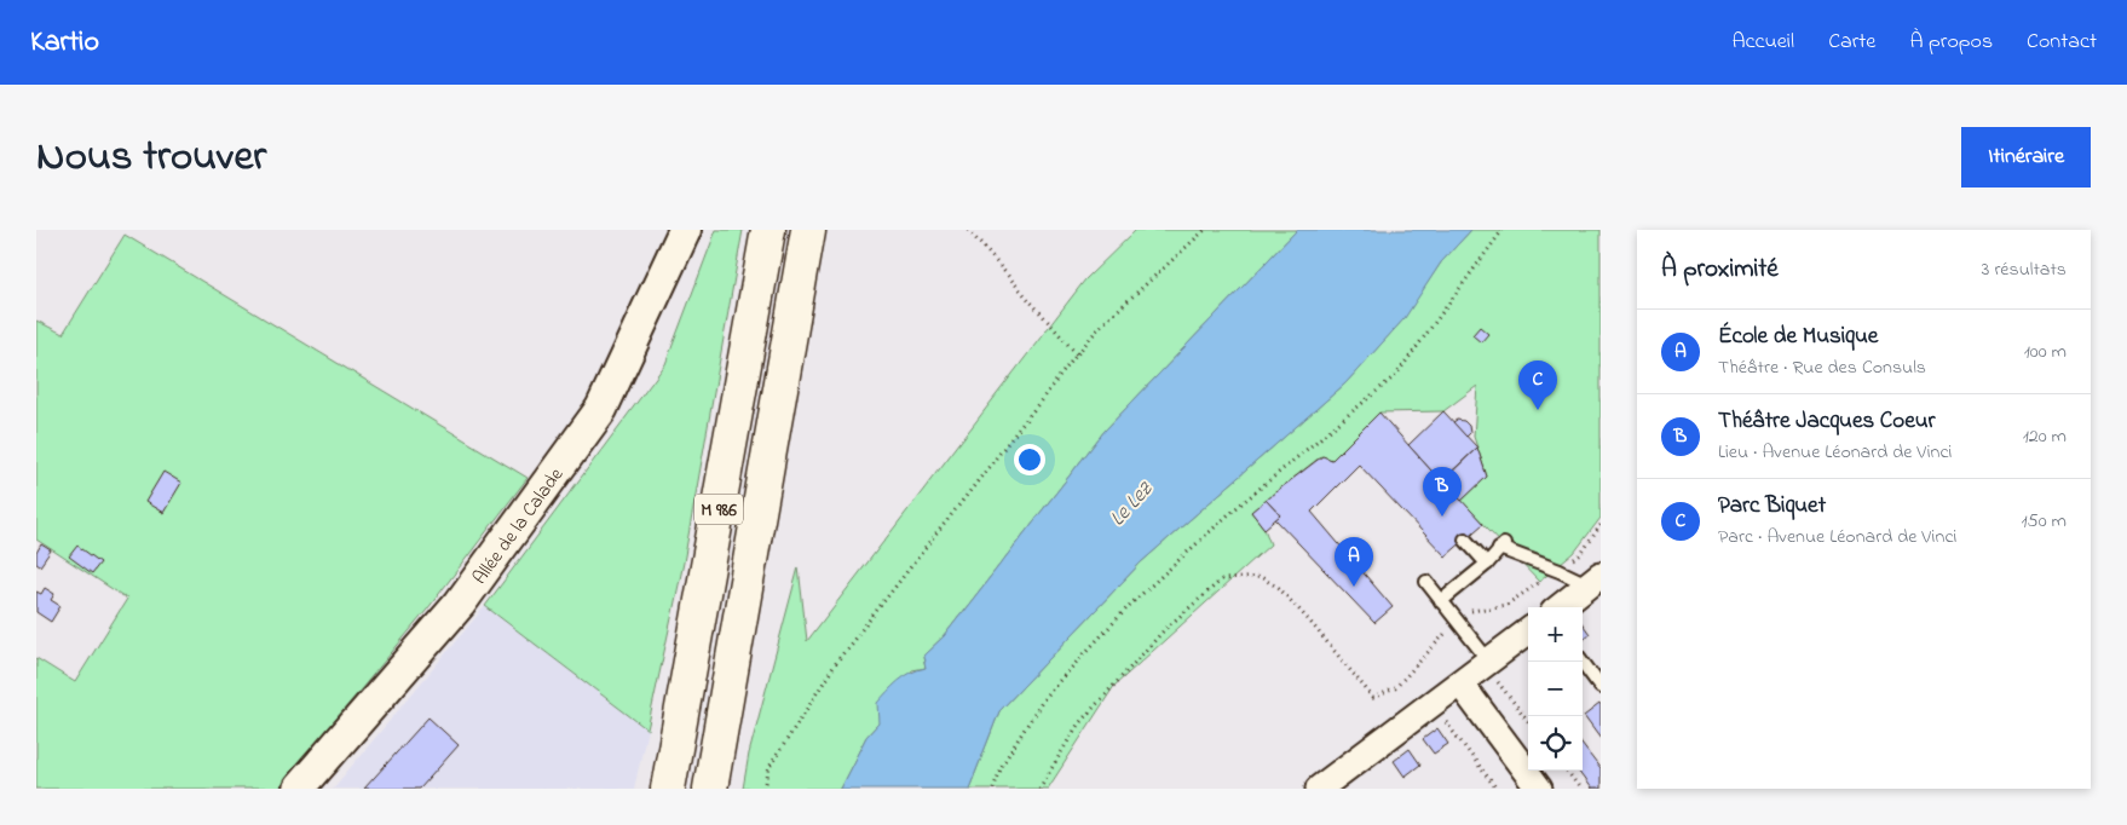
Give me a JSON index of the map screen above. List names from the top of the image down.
{
  "streets": {
    "main road": ["M 986"],
    "street": ["Allée de la Calade"]
  },
  "water": ["Le Lez"],
  "page": {
    "header": "Kartio",
    "nav": [
      "Accueil",
      "Carte",
      "À propos",
      "Contact"
    ],
    "title": "Nous trouver",
    "buttons": "Itinéraire",
    "heading": ["À proximité", "3 résultats"],
    "list": [
      {
        "mark": "A",
        "name": "École de Musique",
        "note": "Théâtre · Rue des Consuls",
        "value": "100 m"
      },
      {
        "mark": "B",
        "name": "Théâtre Jacques Coeur",
        "note": "Lieu · Avenue Léonard de Vinci",
        "value": "120 m"
      },
      {
        "mark": "C",
        "name": "Parc Biquet",
        "note": "Parc · Avenue Léonard de Vinci",
        "value": "150 m"
      }
    ],
    "pins": ["C", "B", "A"],
    "map_buttons": ["+", "−"]
  }
}
